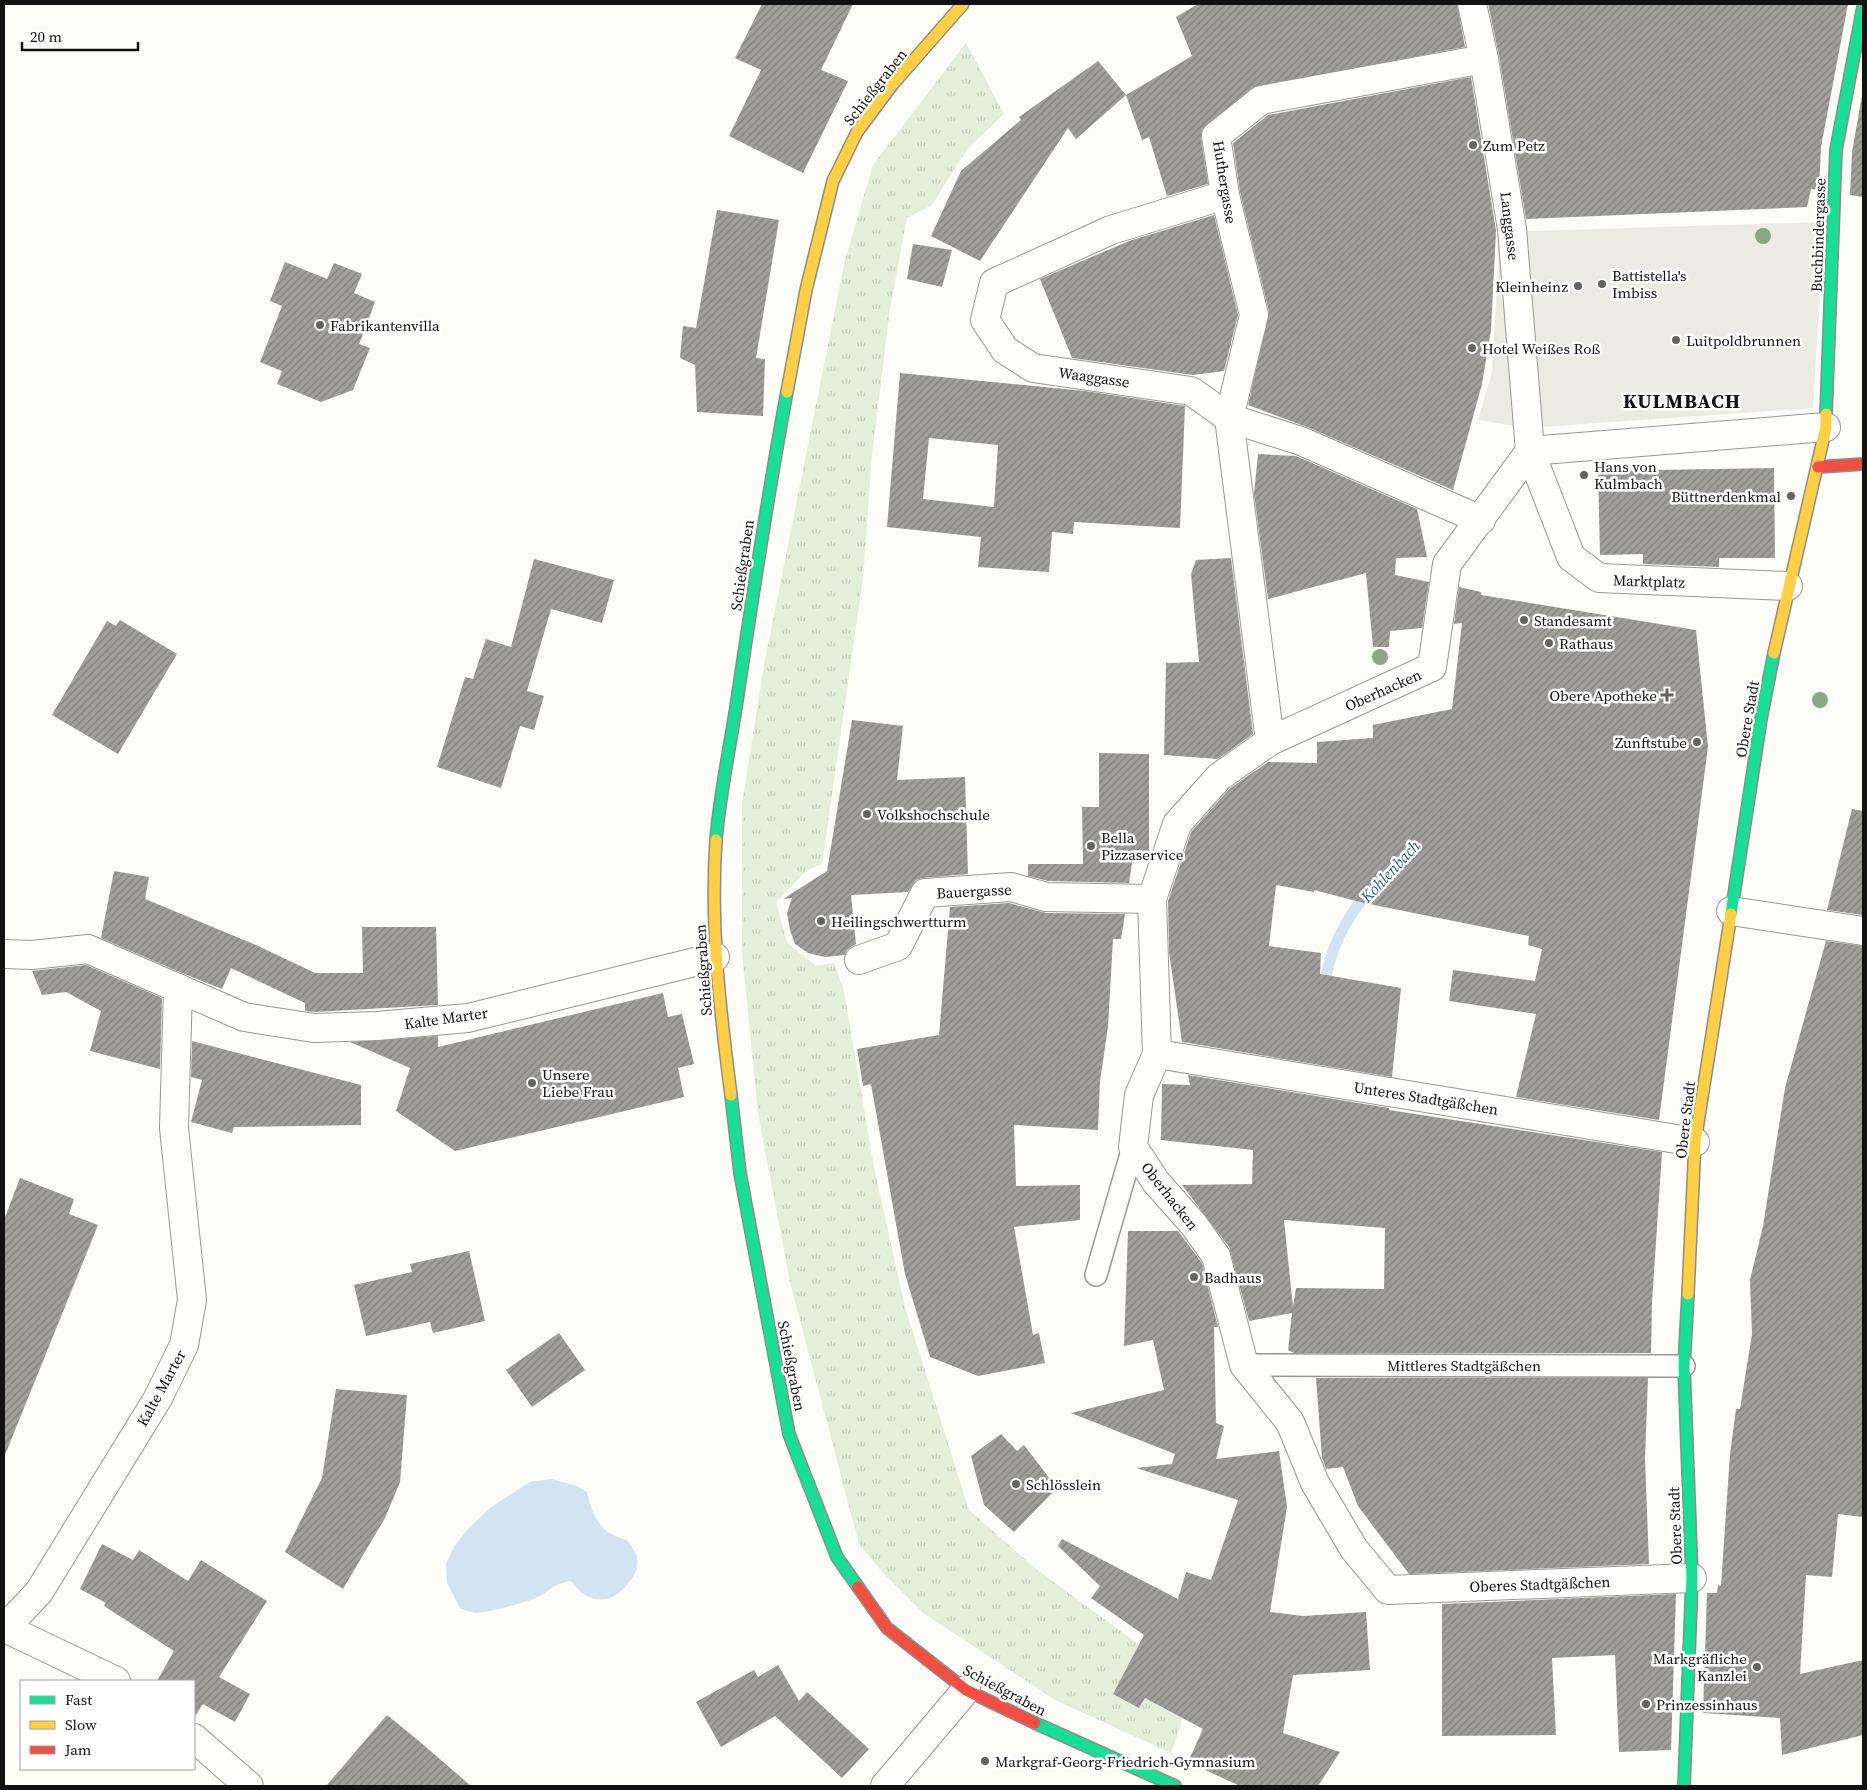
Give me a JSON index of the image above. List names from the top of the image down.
{
  "streets": {
    "street": [
      "Schießgraben",
      "Huthergasse",
      "Langgasse",
      "Buchbindergasse",
      "Waaggasse",
      "Marktplatz",
      "Oberhacken",
      "Obere Stadt",
      "Bauergasse",
      "Kalte Marter",
      "Unteres Stadtgäßchen",
      "Oberes Stadtgäßchen"
    ],
    "lane": ["Mittleres Stadtgäßchen"]
  },
  "crossings": [
    ["Schießgraben", "Kalte Marter"],
    ["Huthergasse", "Langgasse"],
    ["Huthergasse", "Waaggasse"],
    ["Langgasse", "Marktplatz"],
    ["Buchbindergasse", "Obere Stadt"],
    ["Waaggasse", "Oberhacken"],
    ["Marktplatz", "Obere Stadt"],
    ["Oberhacken", "Bauergasse"],
    ["Oberhacken", "Unteres Stadtgäßchen"],
    ["Oberhacken", "Mittleres Stadtgäßchen"],
    ["Oberhacken", "Oberes Stadtgäßchen"],
    ["Obere Stadt", "Unteres Stadtgäßchen"],
    ["Obere Stadt", "Mittleres Stadtgäßchen"],
    ["Obere Stadt", "Oberes Stadtgäßchen"]
  ],
  "districts": ["KULMBACH"],
  "water": ["Kohlenbach"],
  "places": {
    "other": [
      "Zum Petz",
      "Battistella's Imbiss",
      "Kleinheinz",
      "Fabrikantenvilla",
      "Luitpoldbrunnen",
      "Hotel Weißes Roß",
      "Hans von Kulmbach",
      "Büttnerdenkmal",
      "Standesamt",
      "Rathaus",
      "Zunftstube",
      "Volkshochschule",
      "Bella Pizzaservice",
      "Heilingschwertturm",
      "Unsere Liebe Frau",
      "Badhaus",
      "Schlösslein",
      "Markgräfliche Kanzlei",
      "Prinzessinhaus",
      "Markgraf-Georg-Friedrich-Gymnasium"
    ],
    "health": ["Obere Apotheke"]
  },
  "legend": ["Fast", "Slow", "Jam"],
  "scale_bar": "20 m"
}
